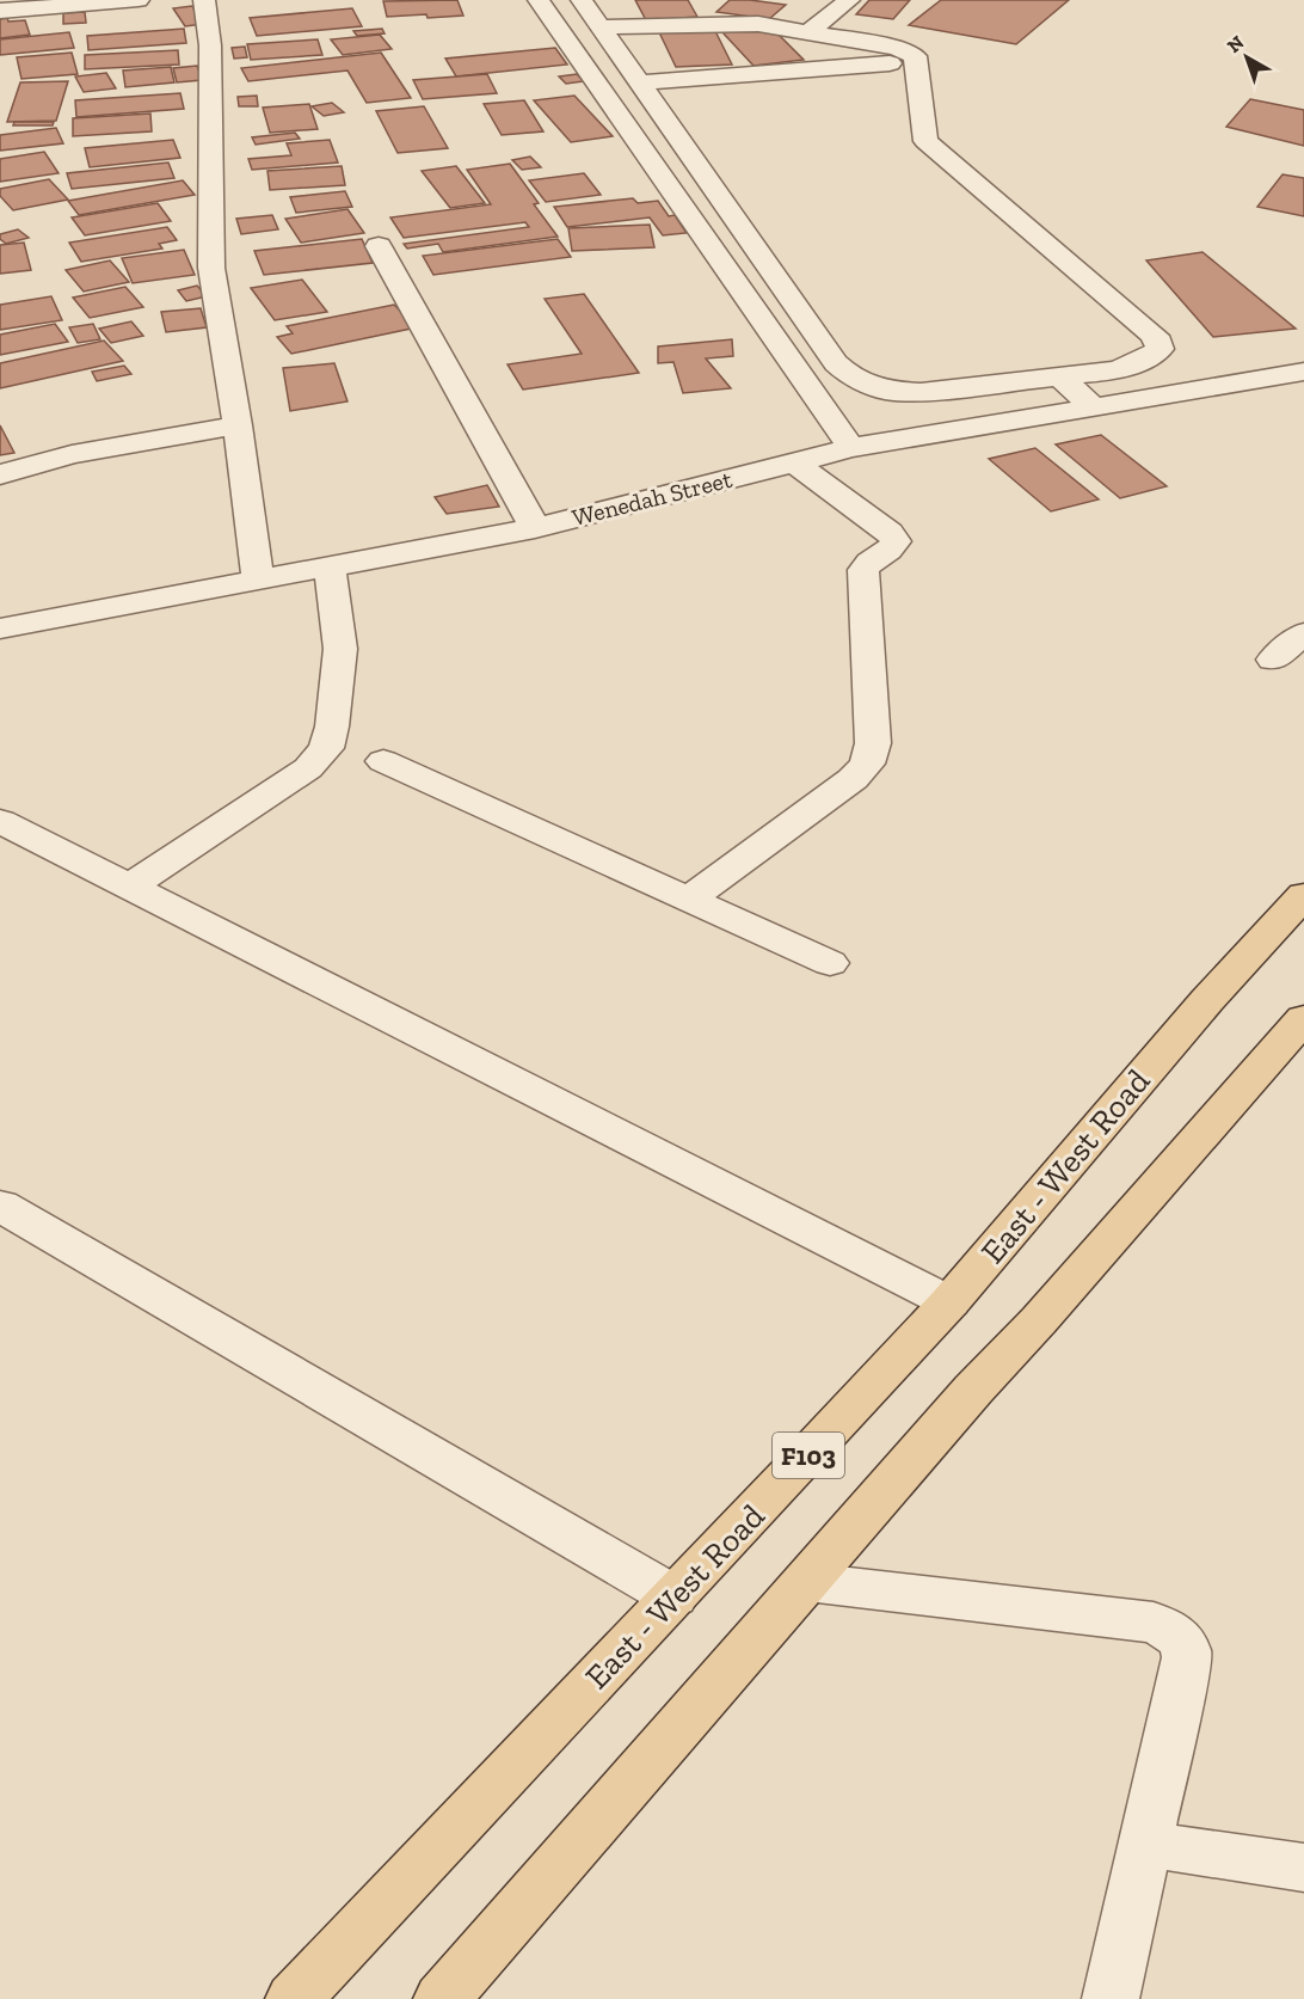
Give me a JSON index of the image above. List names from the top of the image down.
{
  "streets": {
    "main road": ["East - West Road", "F103"],
    "street": ["Wenedah Street"]
  },
  "north": "top left"
}
